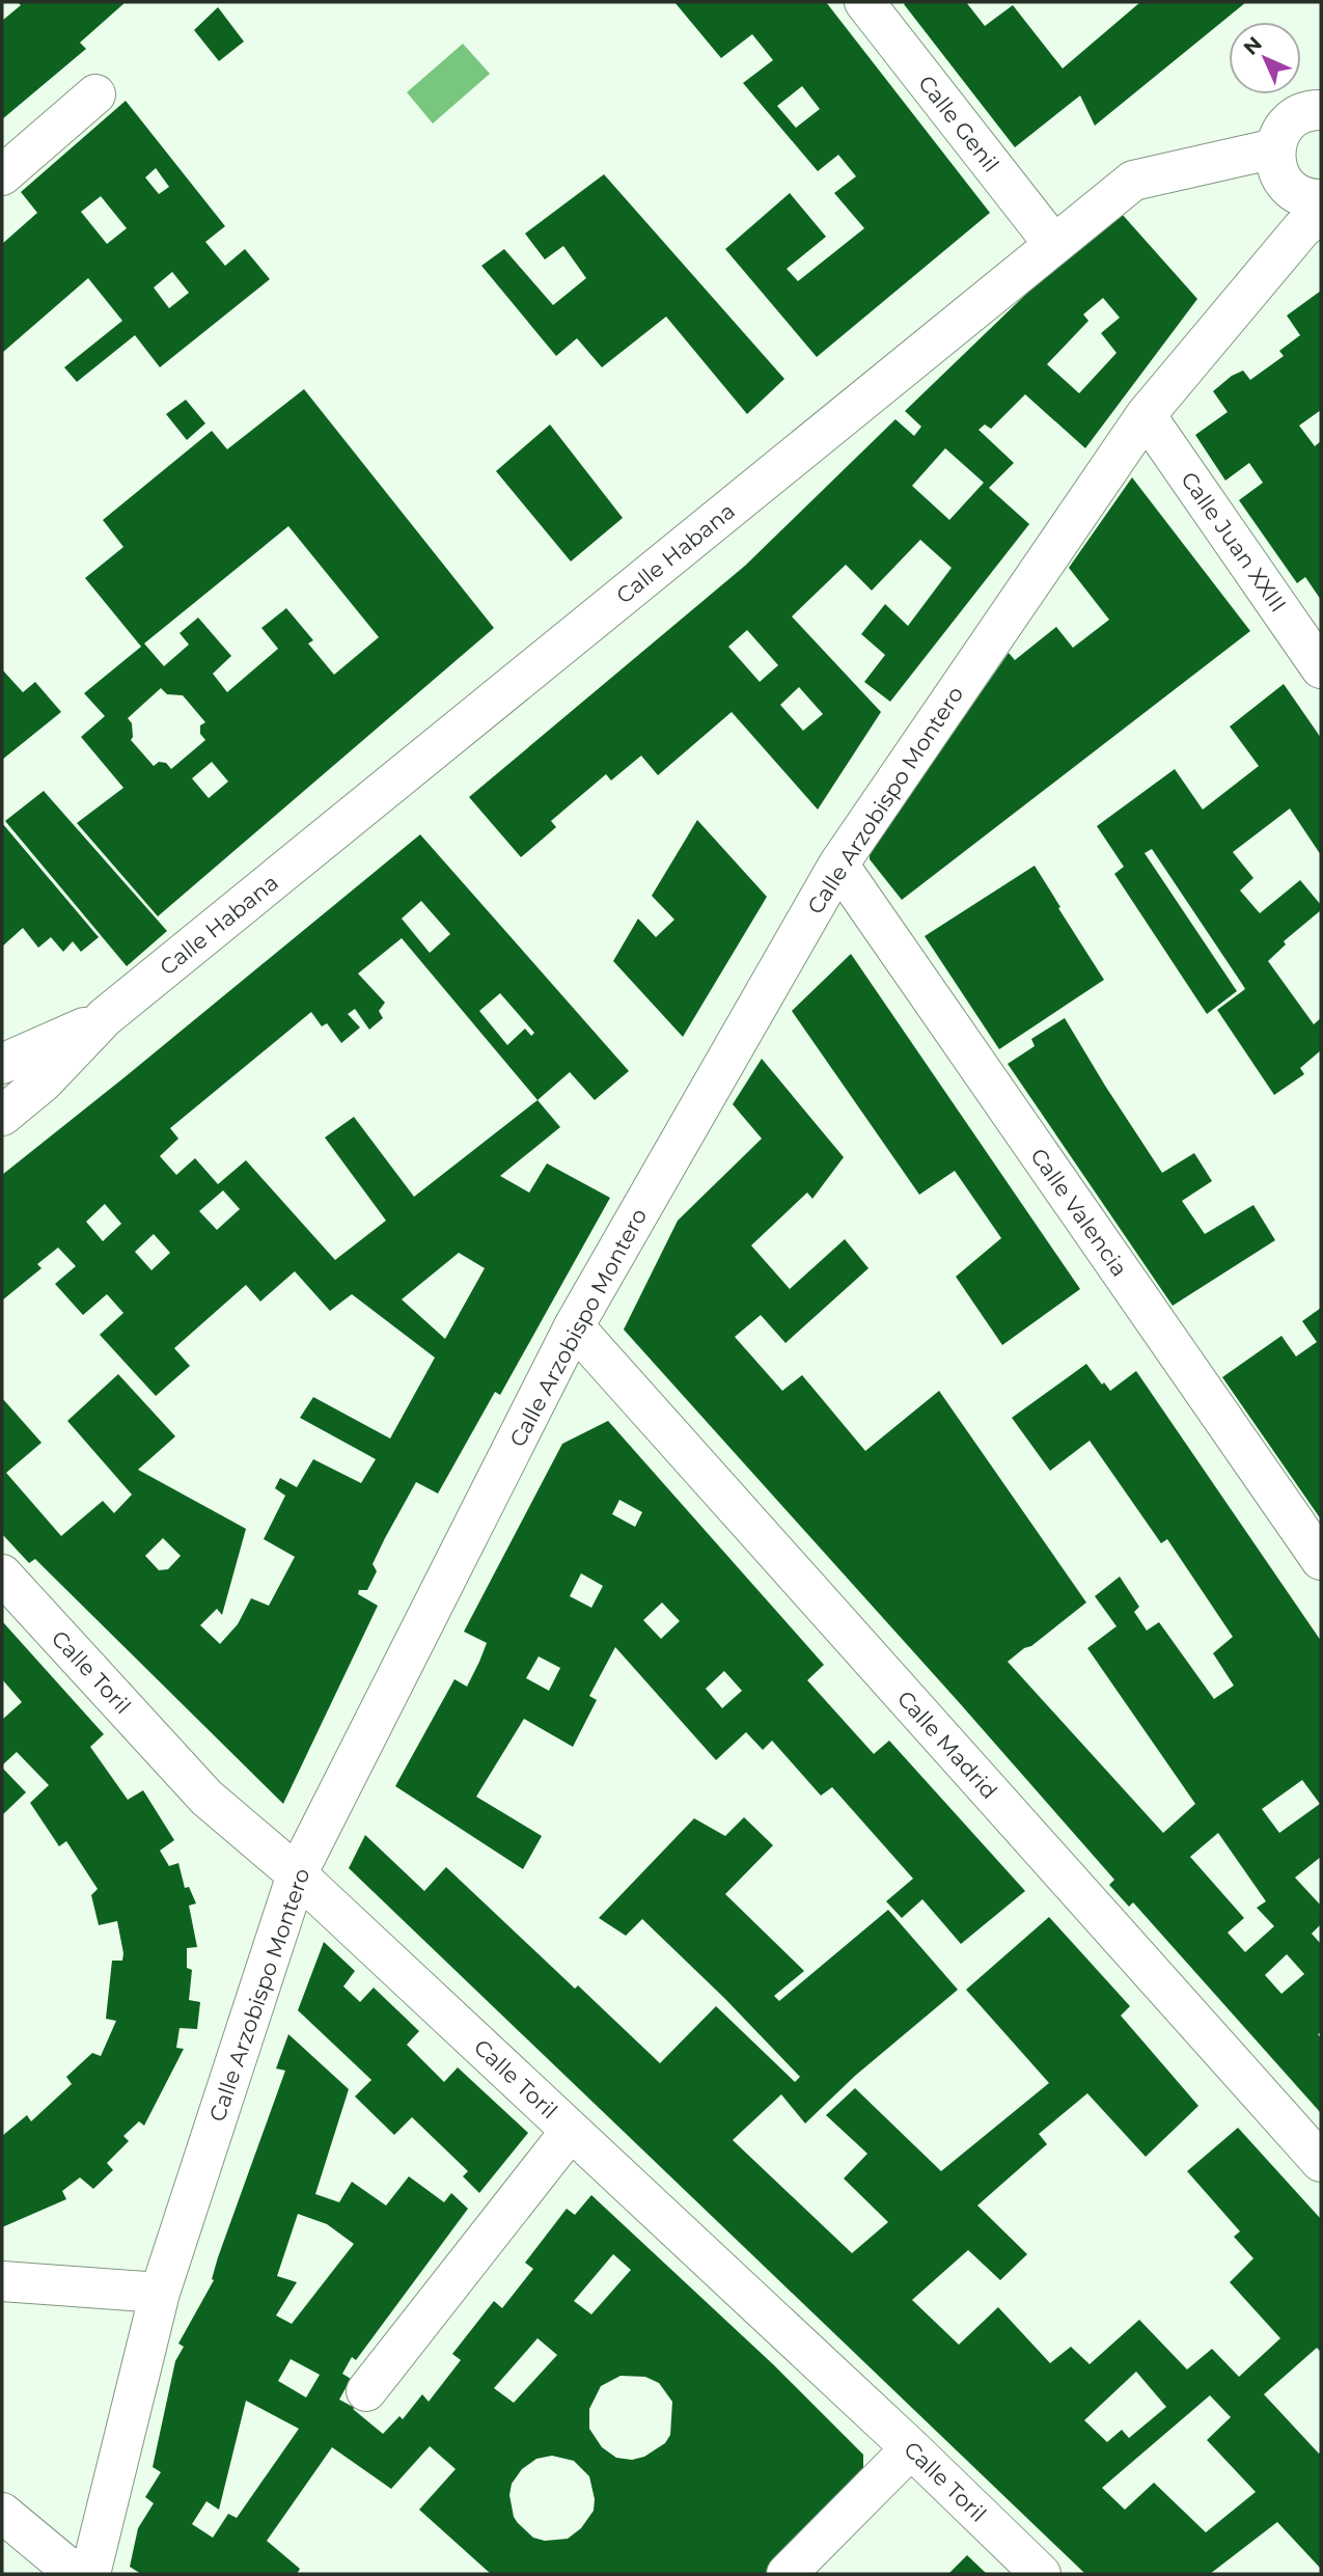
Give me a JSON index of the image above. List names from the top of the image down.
{
  "streets": {
    "street": [
      "Calle Genil",
      "Calle Juan XXIII",
      "Calle Habana",
      "Calle Arzobispo Montero",
      "Calle Valencia",
      "Calle Toril",
      "Calle Madrid"
    ]
  },
  "crossings": [
    ["Calle Genil", "Calle Habana"],
    ["Calle Juan XXIII", "Calle Arzobispo Montero"],
    ["Calle Arzobispo Montero", "Calle Valencia"],
    ["Calle Arzobispo Montero", "Calle Toril"],
    ["Calle Arzobispo Montero", "Calle Madrid"]
  ],
  "north": "top left"
}
